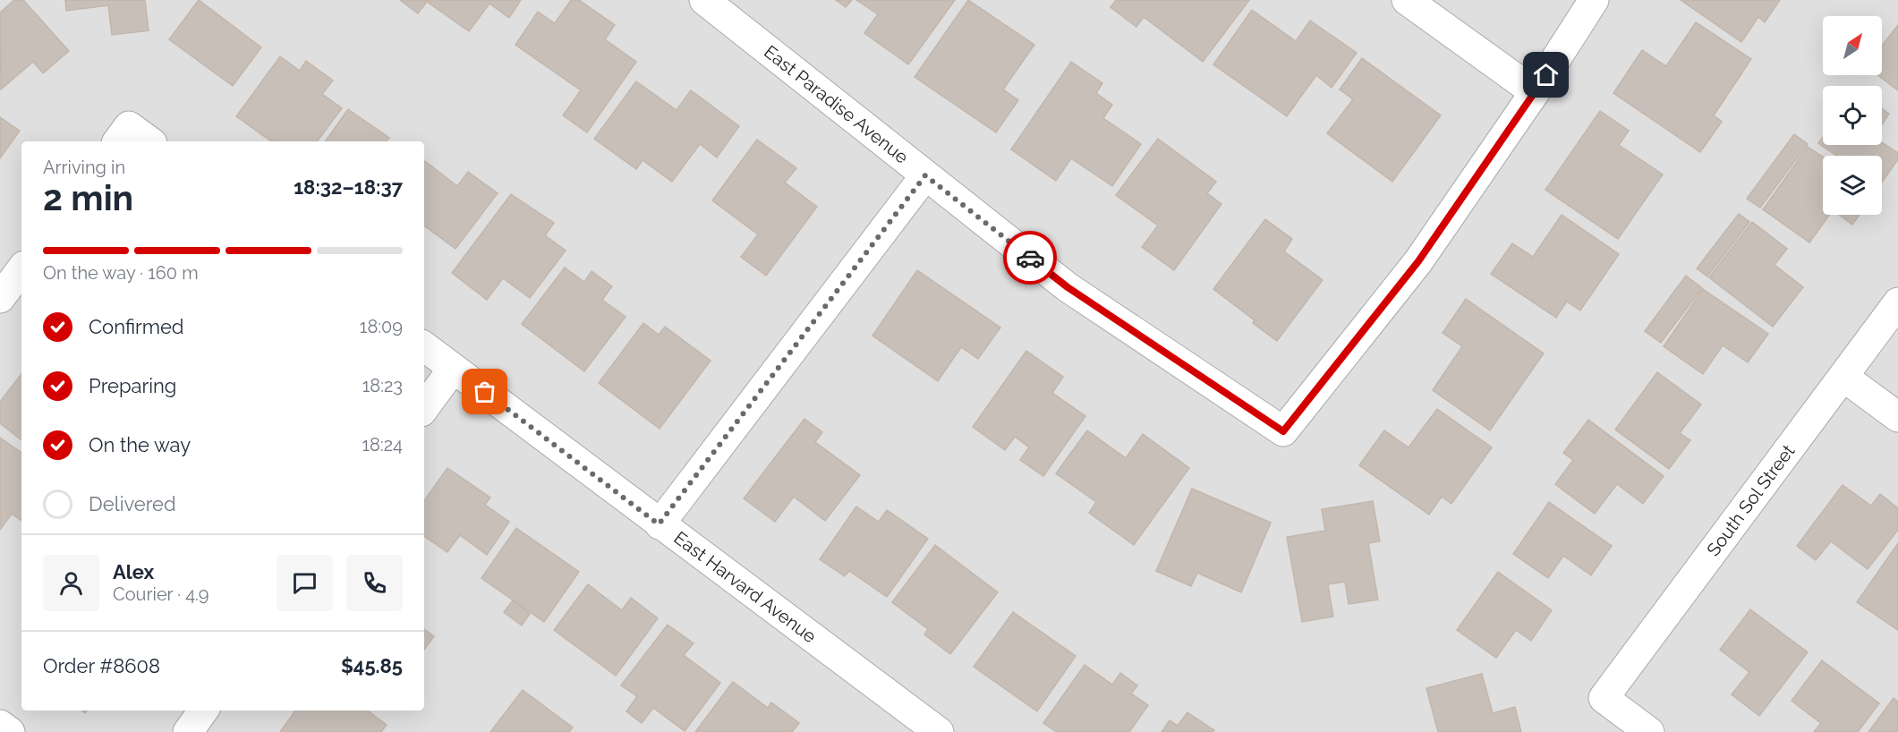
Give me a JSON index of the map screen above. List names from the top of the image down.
{
  "streets": {
    "street": ["East Paradise Avenue", "South Sol Street", "East Harvard Avenue"]
  },
  "north": "top right",
  "page": {
    "heading": ["2 min", "Arriving in", "18:32–18:37"],
    "panel": [
      "Alex",
      "Courier · 4.9",
      "Order #8608",
      "$45.85"
    ],
    "bar": "On the way · 160 m",
    "list": [
      ["Confirmed", "18:09"],
      ["Preparing", "18:23"],
      ["On the way", "18:24"],
      "Delivered"
    ]
  }
}
